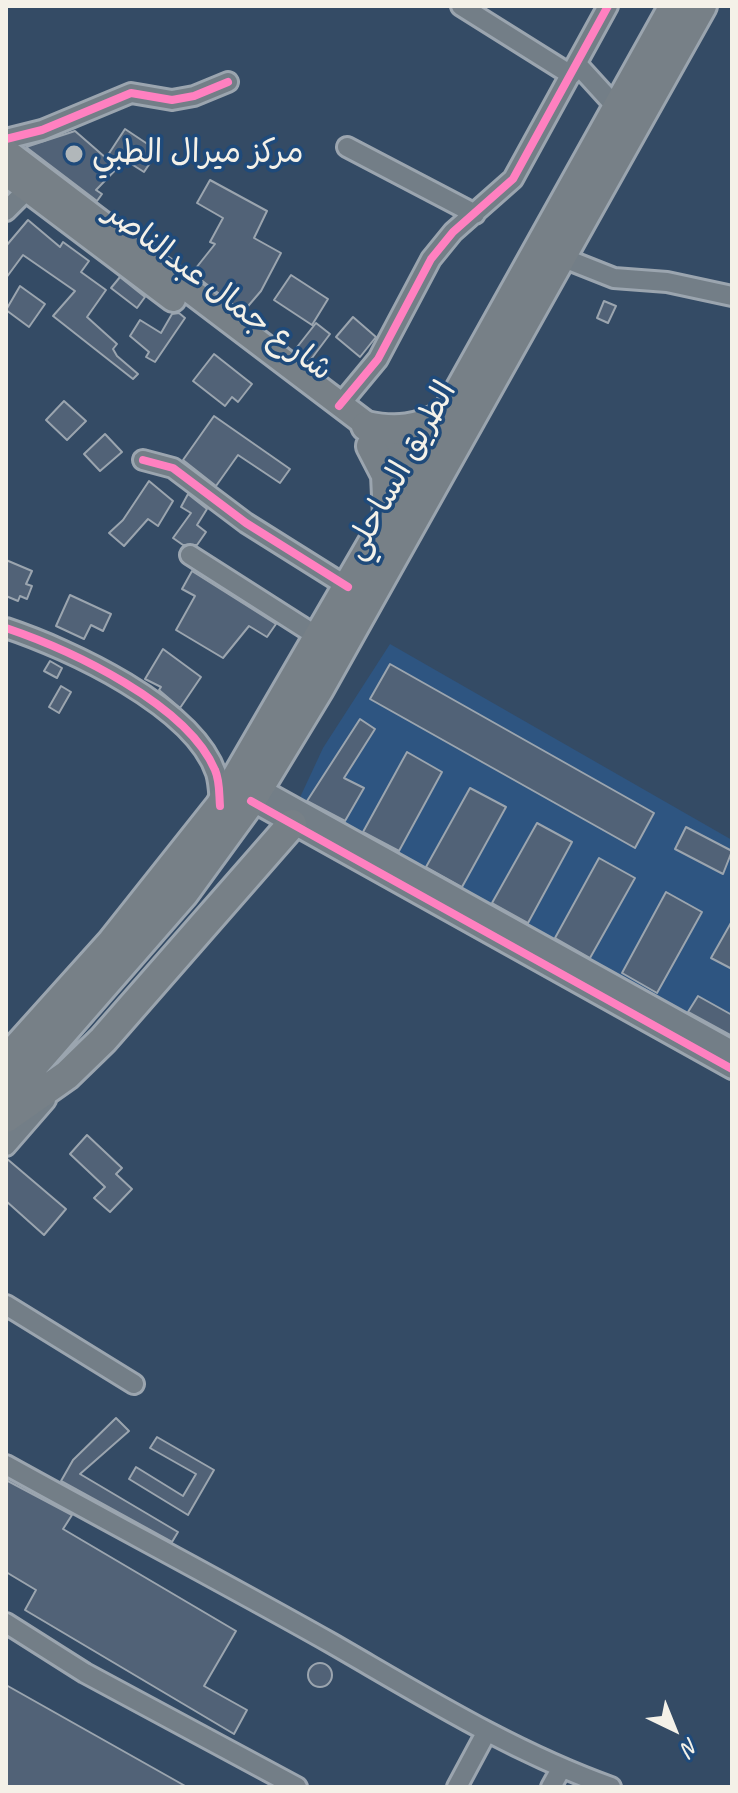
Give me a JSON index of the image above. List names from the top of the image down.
{
  "streets": {
    "highway": ["الطريق الساحلي"],
    "main road": ["شارع جمال عبدالناصر"]
  },
  "crossings": [
    ["شارع جمال عبدالناصر", "الطريق الساحلي"]
  ],
  "places": ["مركز ميرال الطبي"],
  "north": "bottom right"
}
